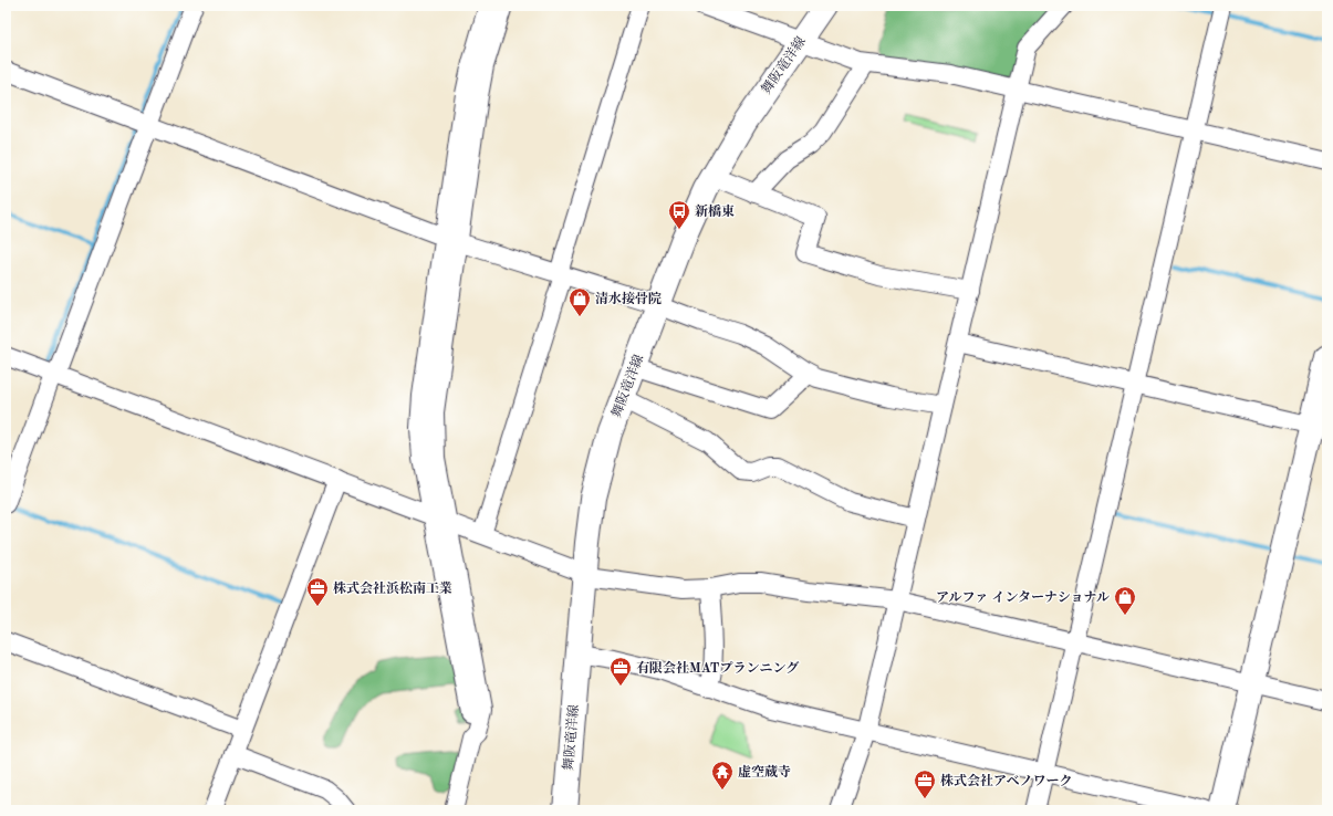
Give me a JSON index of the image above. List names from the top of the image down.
{
  "streets": {
    "main road": ["舞阪竜洋線"]
  },
  "places": {
    "bus stop": ["新橋東"],
    "shop": ["清水接骨院", "アルファ インターナショナル"],
    "office": ["株式会社浜松南工業", "有限会社MATプランニング", "株式会社アベノワーク"],
    "temple": ["虚空蔵寺"]
  }
}
